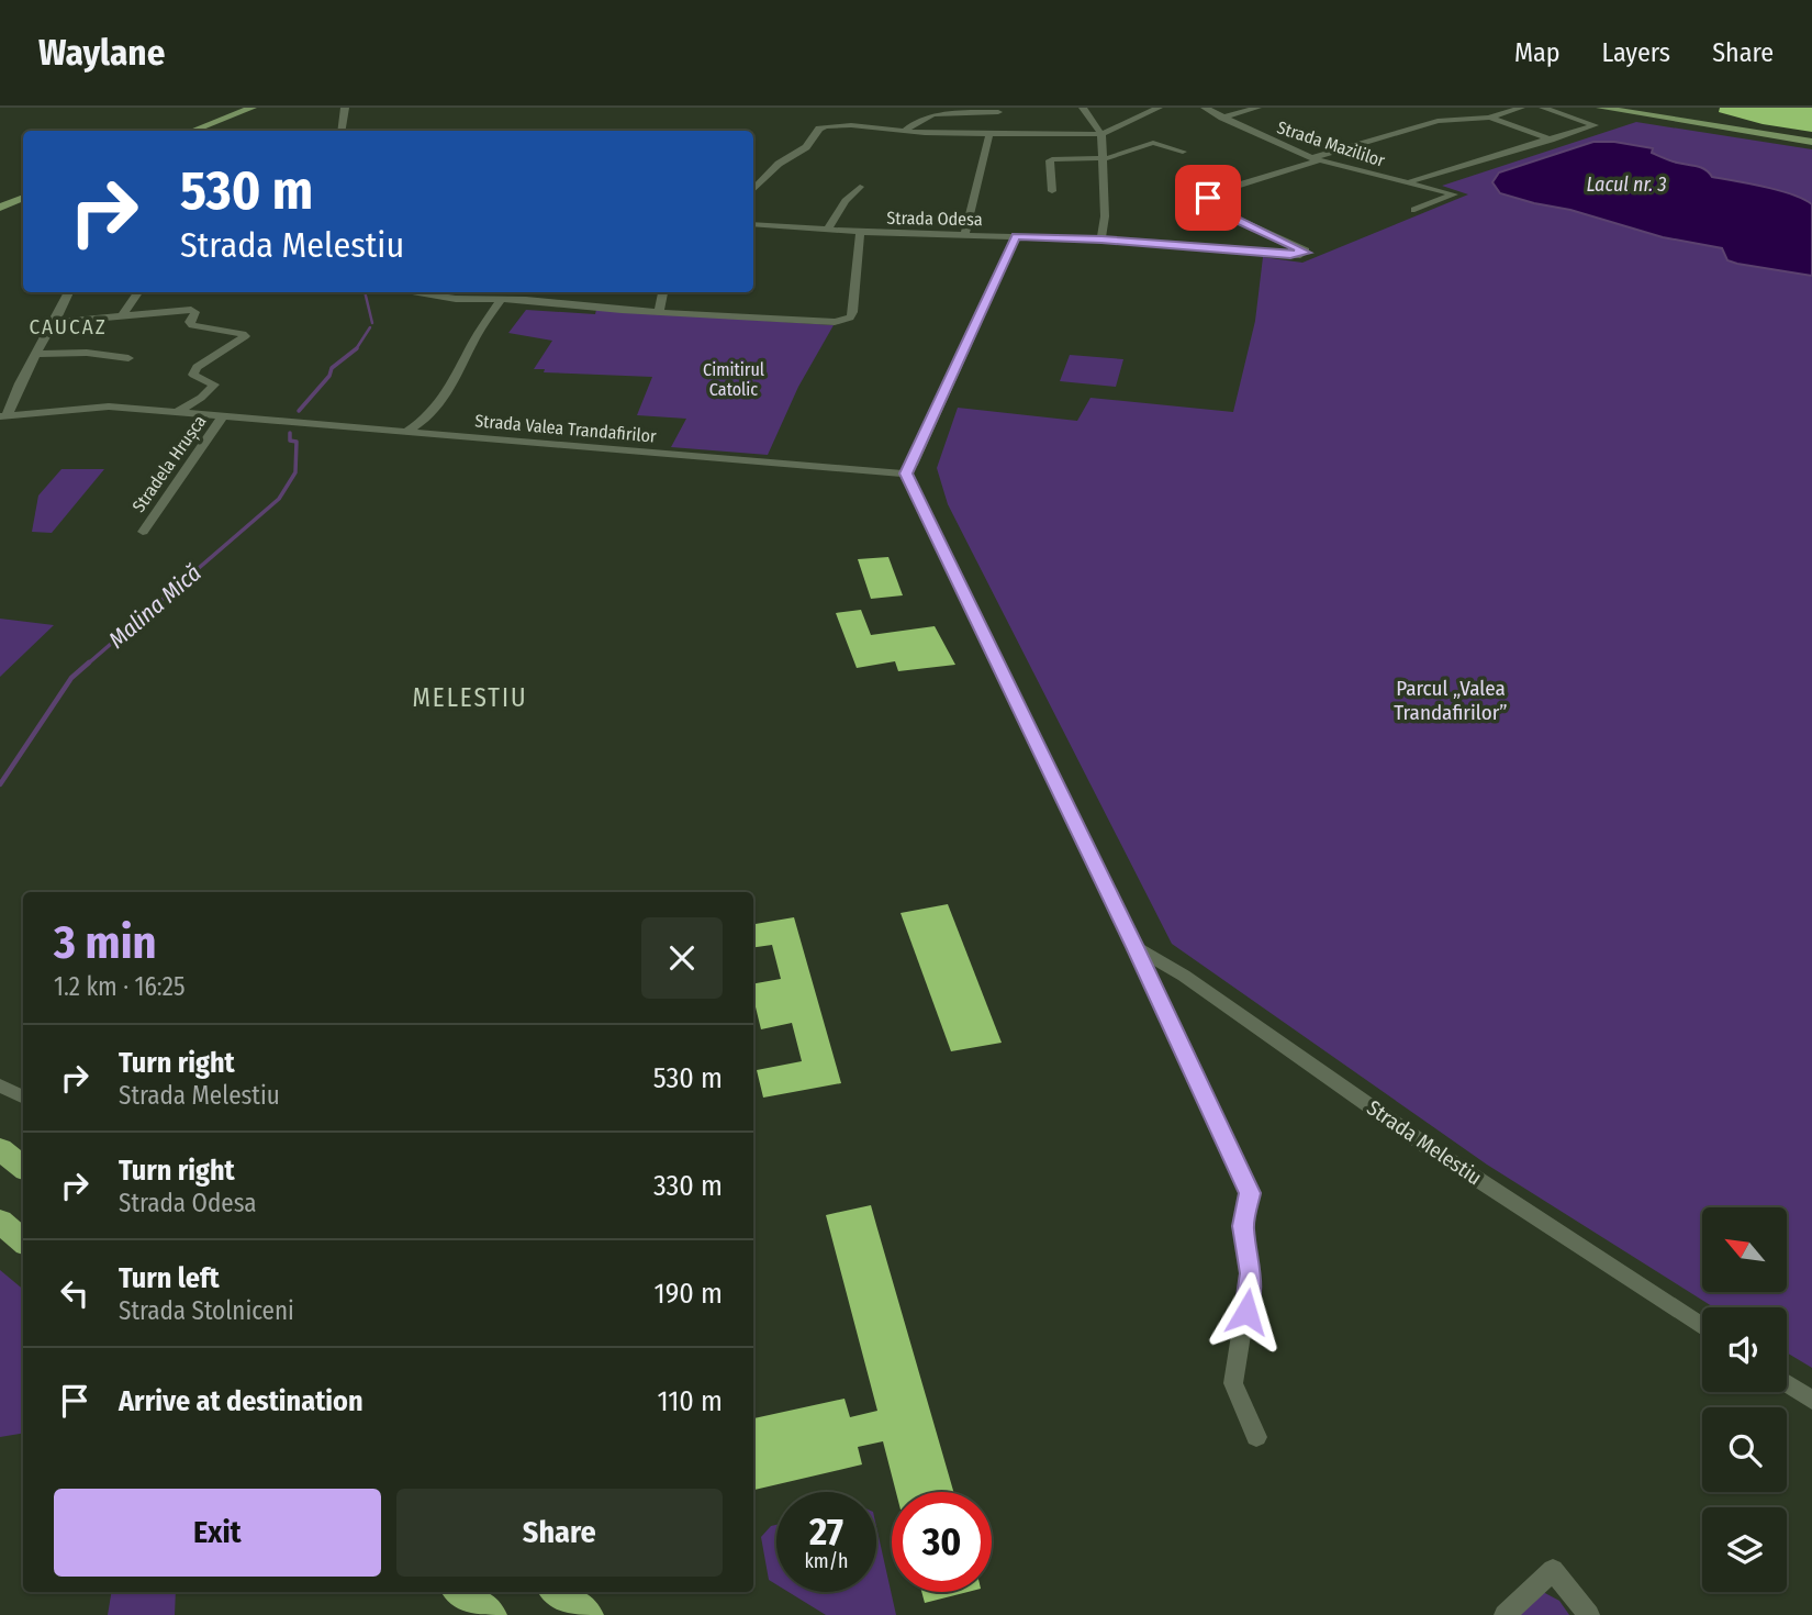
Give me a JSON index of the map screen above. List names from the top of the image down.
{
  "streets": {
    "street": [
      "Strada Mazililor",
      "Strada Odesa",
      "Strada Valea Trandafirilor",
      "Stradela Hrușca",
      "Strada Melestiu"
    ]
  },
  "crossings": [
    ["Strada Mazililor", "Strada Odesa"],
    ["Strada Valea Trandafirilor", "Stradela Hrușca"]
  ],
  "districts": ["CAUCAZ", "MELESTIU"],
  "water": ["Lacul nr. 3", "Malina Mică"],
  "parks": ["Cimitirul Catolic", "Parcul „Valea Trandafirilor”"],
  "north": "top left",
  "page": {
    "header": "Waylane",
    "nav": ["Map", "Layers", "Share"],
    "turn": ["530 m", "Strada Melestiu"],
    "heading": ["3 min", "1.2 km · 16:25"],
    "list": [
      {
        "name": "Turn right",
        "note": "Strada Melestiu",
        "value": "530 m"
      },
      {
        "name": "Turn right",
        "note": "Strada Odesa",
        "value": "330 m"
      },
      {
        "name": "Turn left",
        "note": "Strada Stolniceni",
        "value": "190 m"
      },
      {
        "name": "Arrive at destination",
        "value": "110 m"
      }
    ],
    "buttons": ["Exit", "Share"],
    "speed": "27 km/h",
    "limit": "30"
  }
}
